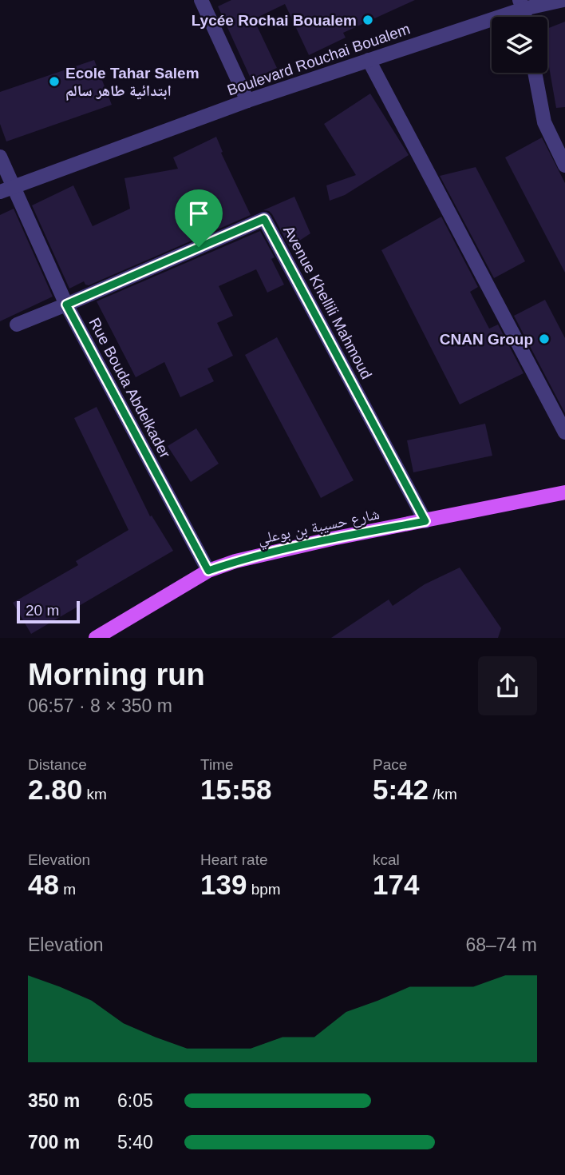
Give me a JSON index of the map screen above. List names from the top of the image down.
{
  "streets": {
    "main road": ["شارع حسيبة بن بوعلي"],
    "street": ["Boulevard Rouchai Boualem", "Avenue Khellili Mahmoud", "Rue Bouda Abdelkader"]
  },
  "crossings": [
    ["Boulevard Rouchai Boualem", "Rue Bouda Abdelkader"],
    ["Avenue Khellili Mahmoud", "Rue Bouda Abdelkader"],
    ["Avenue Khellili Mahmoud", "شارع حسيبة بن بوعلي"],
    ["Rue Bouda Abdelkader", "شارع حسيبة بن بوعلي"]
  ],
  "places": ["Lycée Rochai Boualem", "Ecole Tahar Salem ابتدائية طاهر سالم", "CNAN Group"],
  "scale_bar": "20 m",
  "page": {
    "scale": "20 m",
    "heading": ["Morning run", "06:57 · 8 × 350 m"],
    "stats": [
      ["Distance", "2.80 km"],
      ["Time", "15:58"],
      ["Pace", "5:42 /km"],
      ["Elevation", "48 m"],
      ["Heart rate", "139 bpm"],
      ["kcal", "174"]
    ],
    "chart": ["Elevation", "68–74 m"],
    "list": [
      {
        "name": "350 m",
        "note": "6:05"
      },
      {
        "name": "700 m",
        "note": "5:40"
      }
    ]
  }
}
